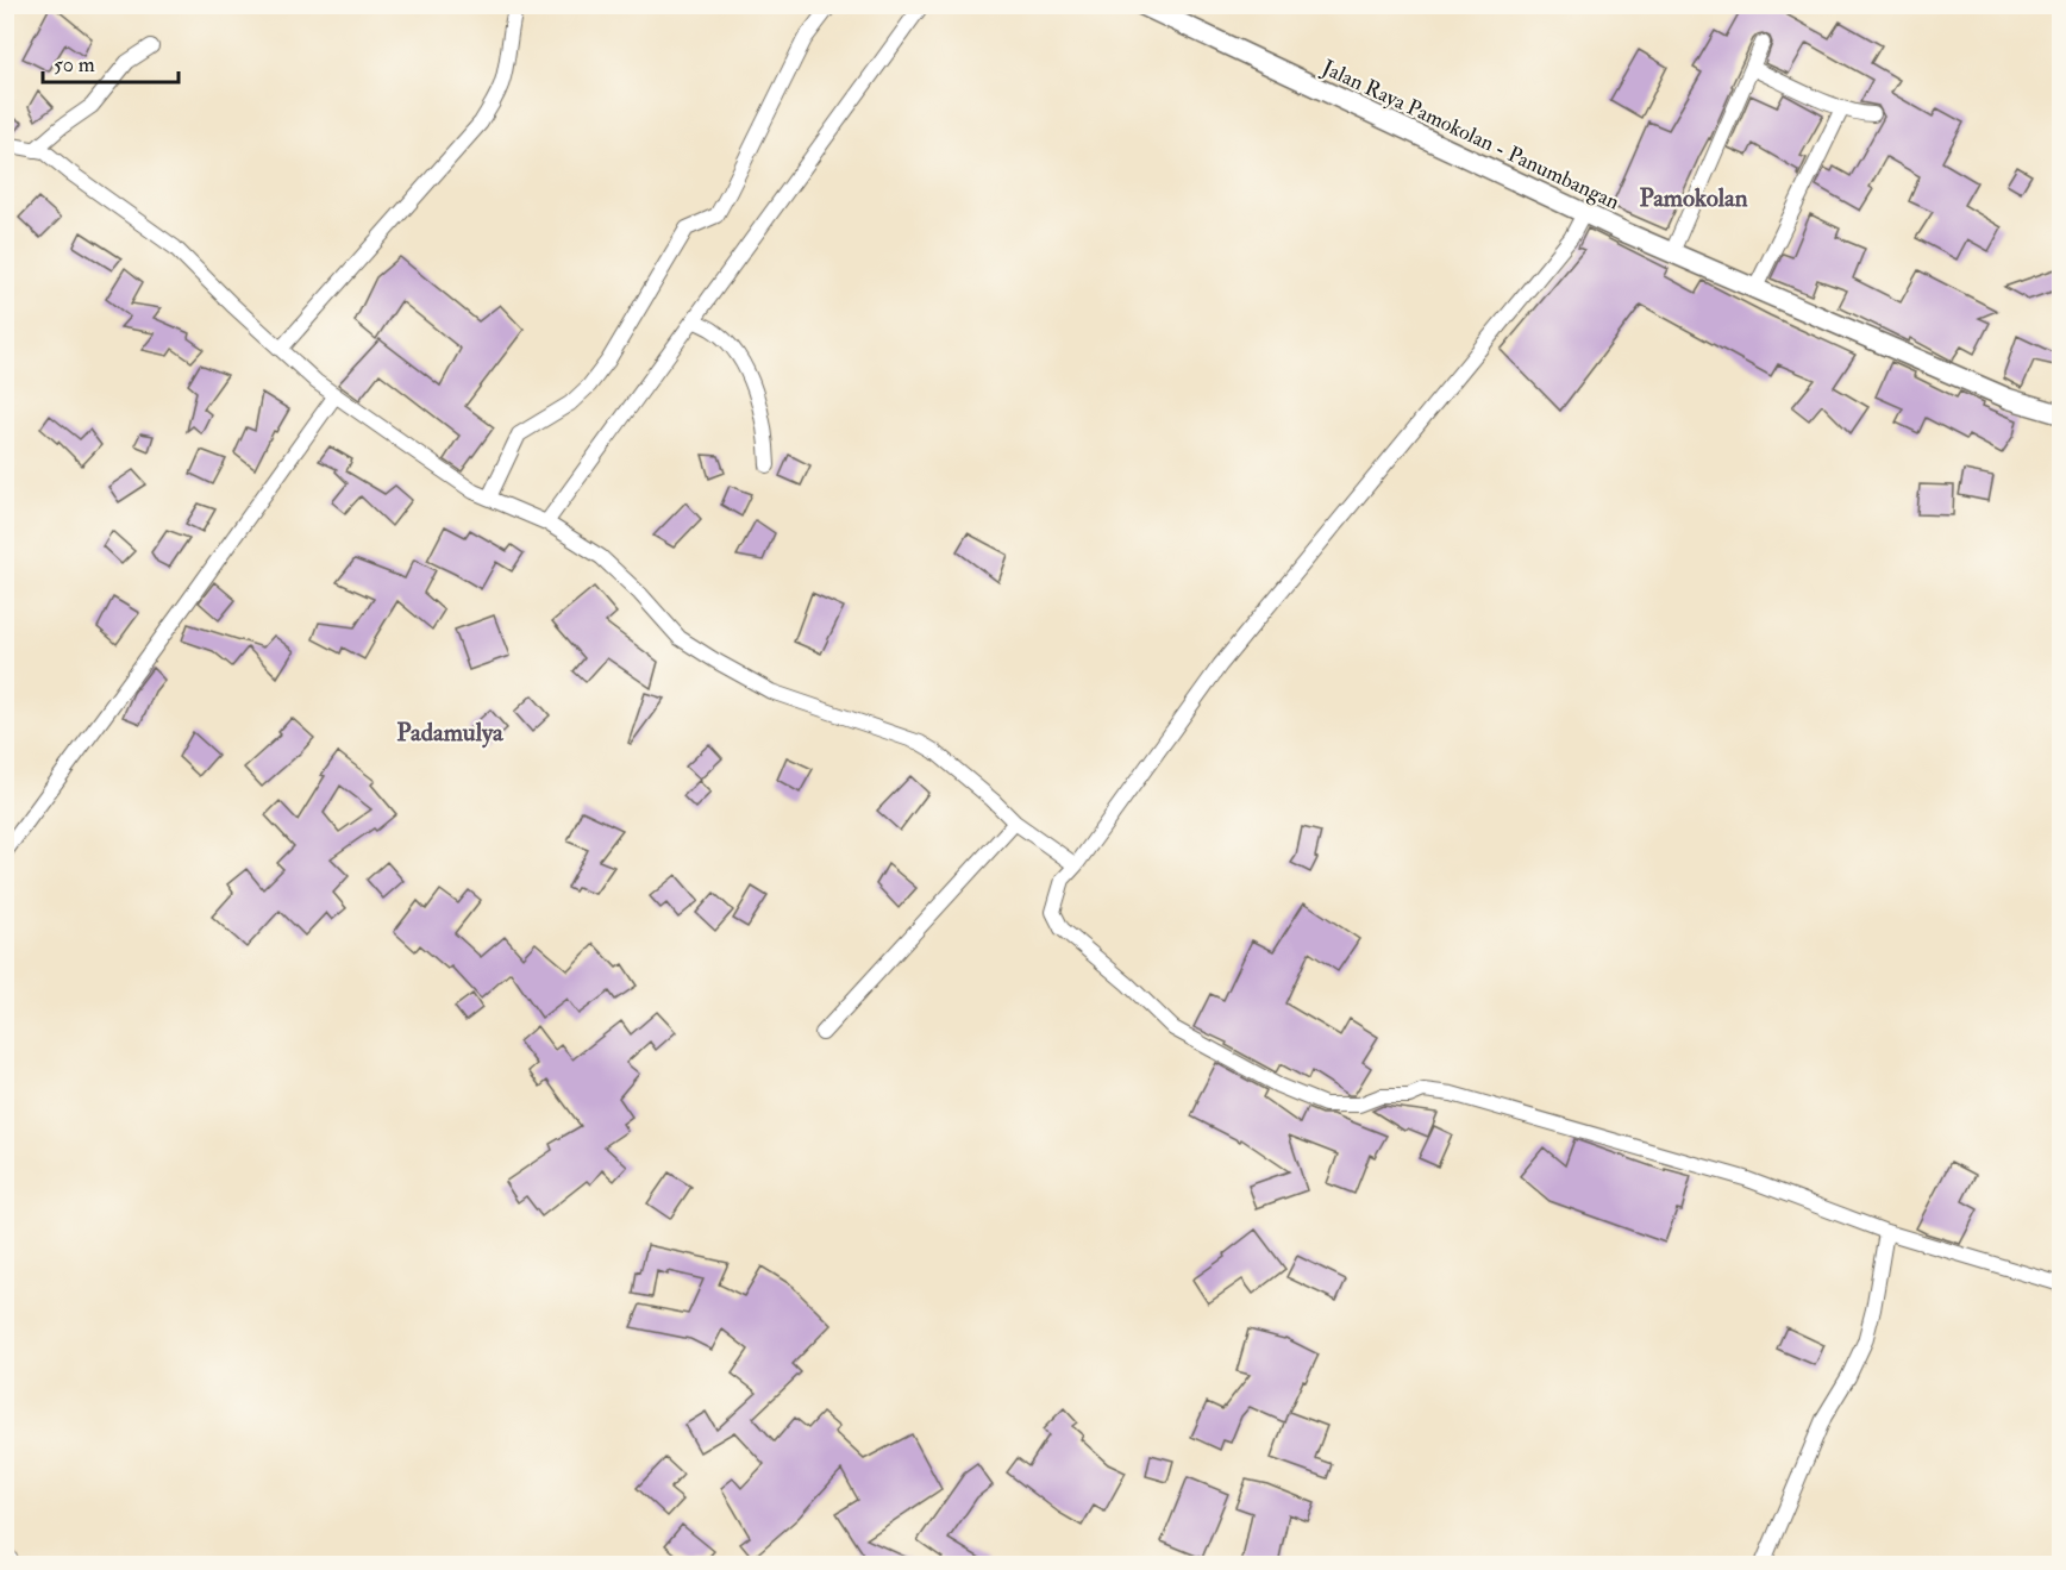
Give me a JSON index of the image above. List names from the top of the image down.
{
  "streets": {
    "main road": ["Jalan Raya Pamokolan - Panumbangan"]
  },
  "districts": ["Pamokolan", "Padamulya"],
  "scale_bar": "50 m"
}
